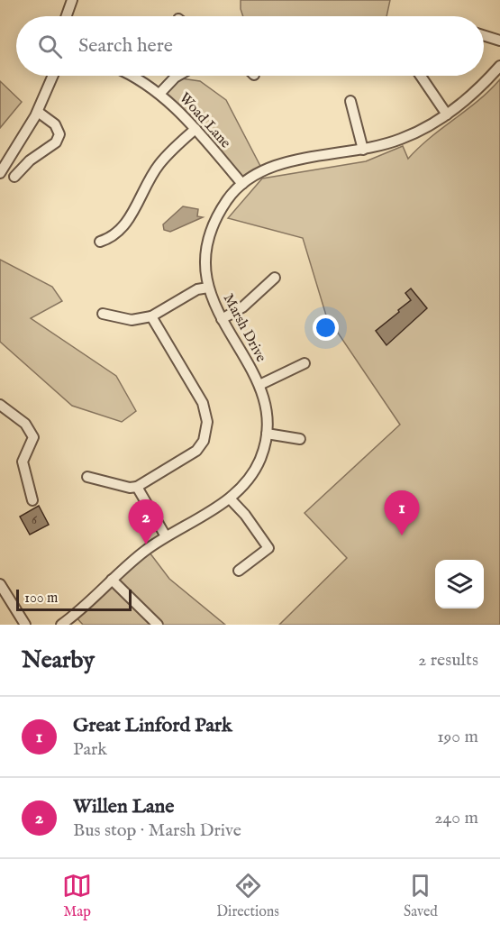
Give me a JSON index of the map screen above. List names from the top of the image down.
{
  "streets": {
    "street": ["Woad Lane", "Marsh Drive"]
  },
  "crossings": [
    ["Woad Lane", "Marsh Drive"]
  ],
  "house_numbers": ["6"],
  "scale_bar": "100 m",
  "page": {
    "search": "Search here",
    "pins": ["1", "2"],
    "scale": "100 m",
    "heading": ["Nearby", "2 results"],
    "list": [
      {
        "mark": "1",
        "name": "Great Linford Park",
        "note": "Park",
        "value": "190 m"
      },
      {
        "mark": "2",
        "name": "Willen Lane",
        "note": "Bus stop · Marsh Drive",
        "value": "240 m"
      }
    ],
    "nav": ["Map", "Directions", "Saved"]
  }
}
